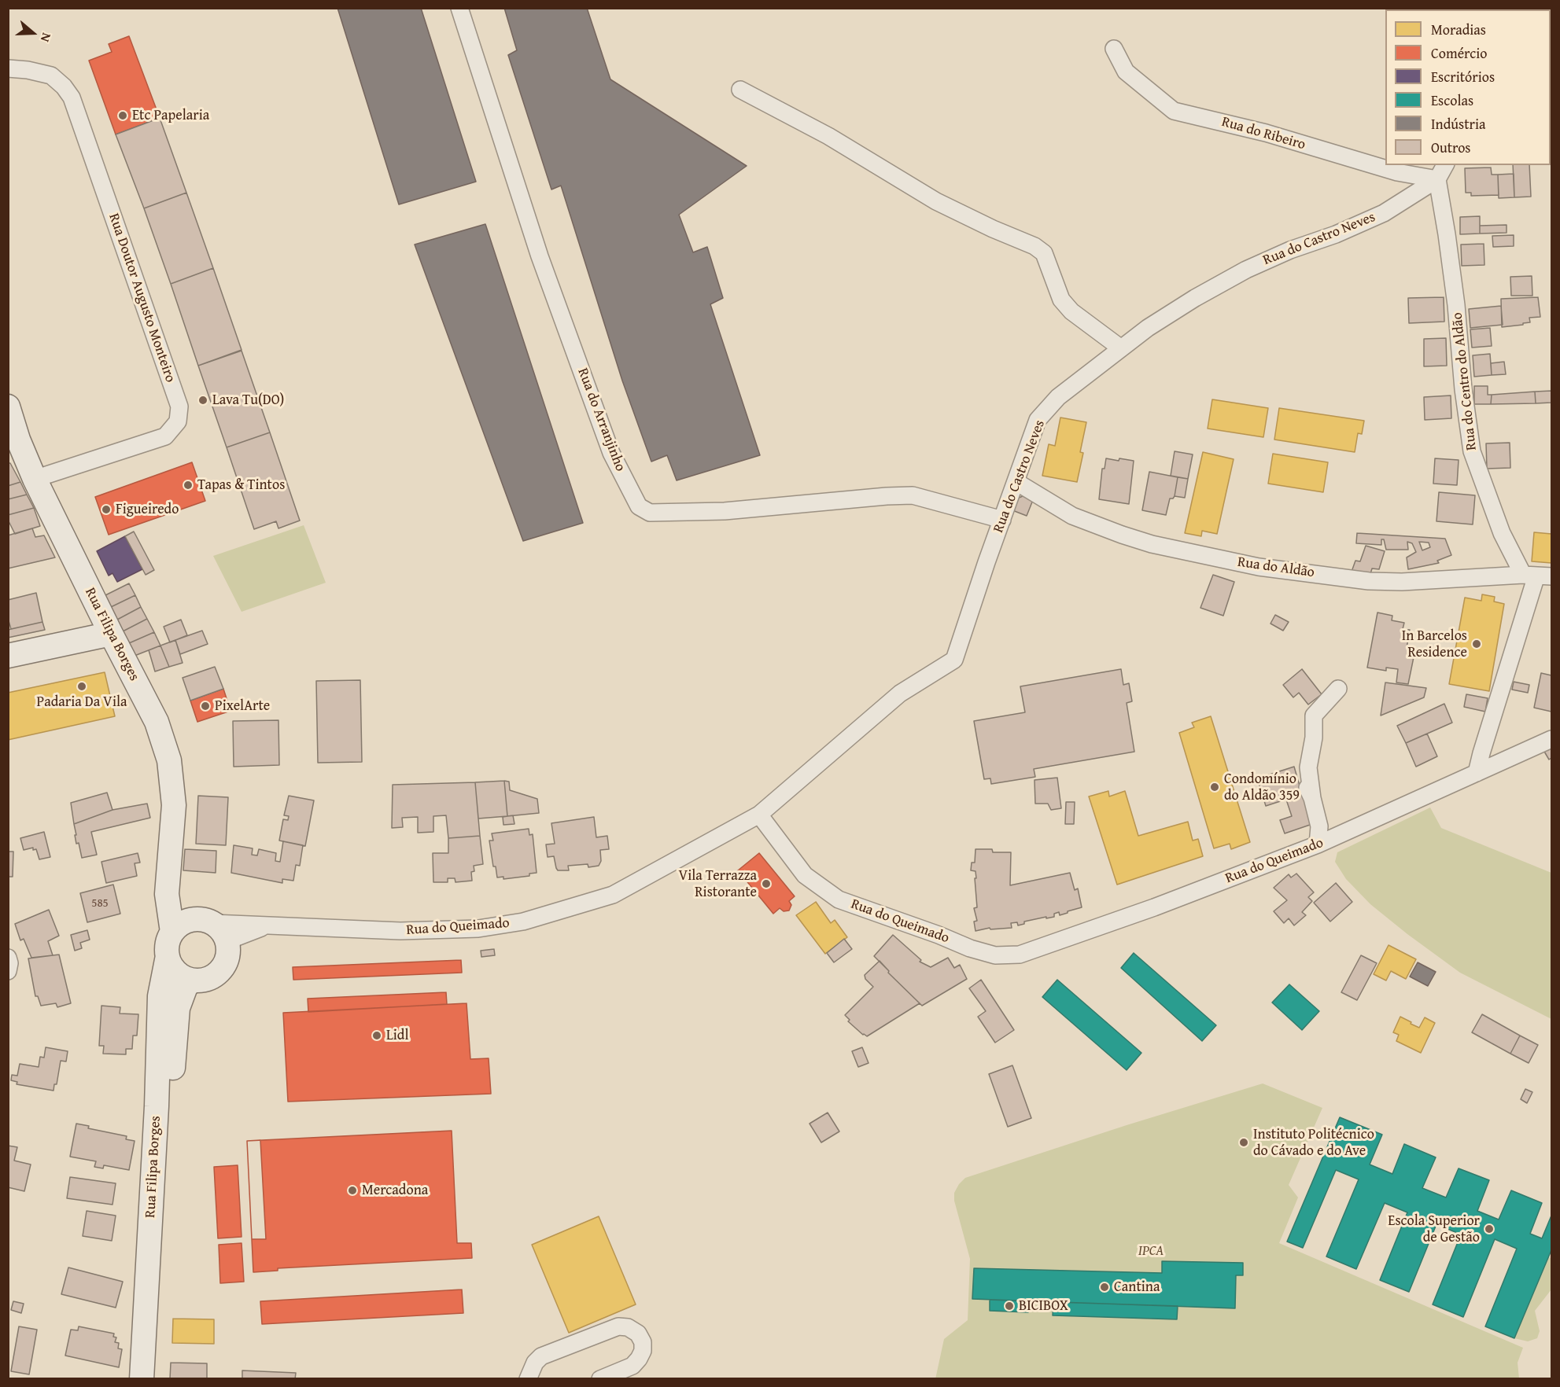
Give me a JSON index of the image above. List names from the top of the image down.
{
  "streets": {
    "main road": ["Rua Filipa Borges"],
    "street": [
      "Rua do Ribeiro",
      "Rua do Castro Neves",
      "Rua Doutor Augusto Monteiro",
      "Rua do Centro do Aldão",
      "Rua do Arranjinho",
      "Rua do Aldão",
      "Rua do Queimado"
    ]
  },
  "crossings": [
    ["Rua do Ribeiro", "Rua do Castro Neves"],
    ["Rua do Ribeiro", "Rua do Centro do Aldão"],
    ["Rua do Castro Neves", "Rua do Centro do Aldão"],
    ["Rua do Castro Neves", "Rua do Arranjinho"],
    ["Rua do Castro Neves", "Rua do Aldão"],
    ["Rua do Castro Neves", "Rua do Queimado"],
    ["Rua Doutor Augusto Monteiro", "Rua Filipa Borges"],
    ["Rua do Centro do Aldão", "Rua do Aldão"],
    ["Rua Filipa Borges", "Rua do Queimado"]
  ],
  "parks": ["IPCA"],
  "places": [
    "Etc Papelaria",
    "Lava Tu(DO)",
    "Tapas & Tintos",
    "Figueiredo",
    "In Barcelos Residence",
    "Padaria Da Vila",
    "PixelArte",
    "Condomínio do Aldão 359",
    "Vila Terrazza Ristorante",
    "Lidl",
    "Instituto Politécnico do Cávado e do Ave",
    "Mercadona",
    "Escola Superior de Gestão",
    "Cantina",
    "BICIBOX"
  ],
  "house_numbers": ["585"],
  "legend": [
    "Moradias",
    "Comércio",
    "Escritórios",
    "Escolas",
    "Indústria",
    "Outros"
  ],
  "north": "right"
}
